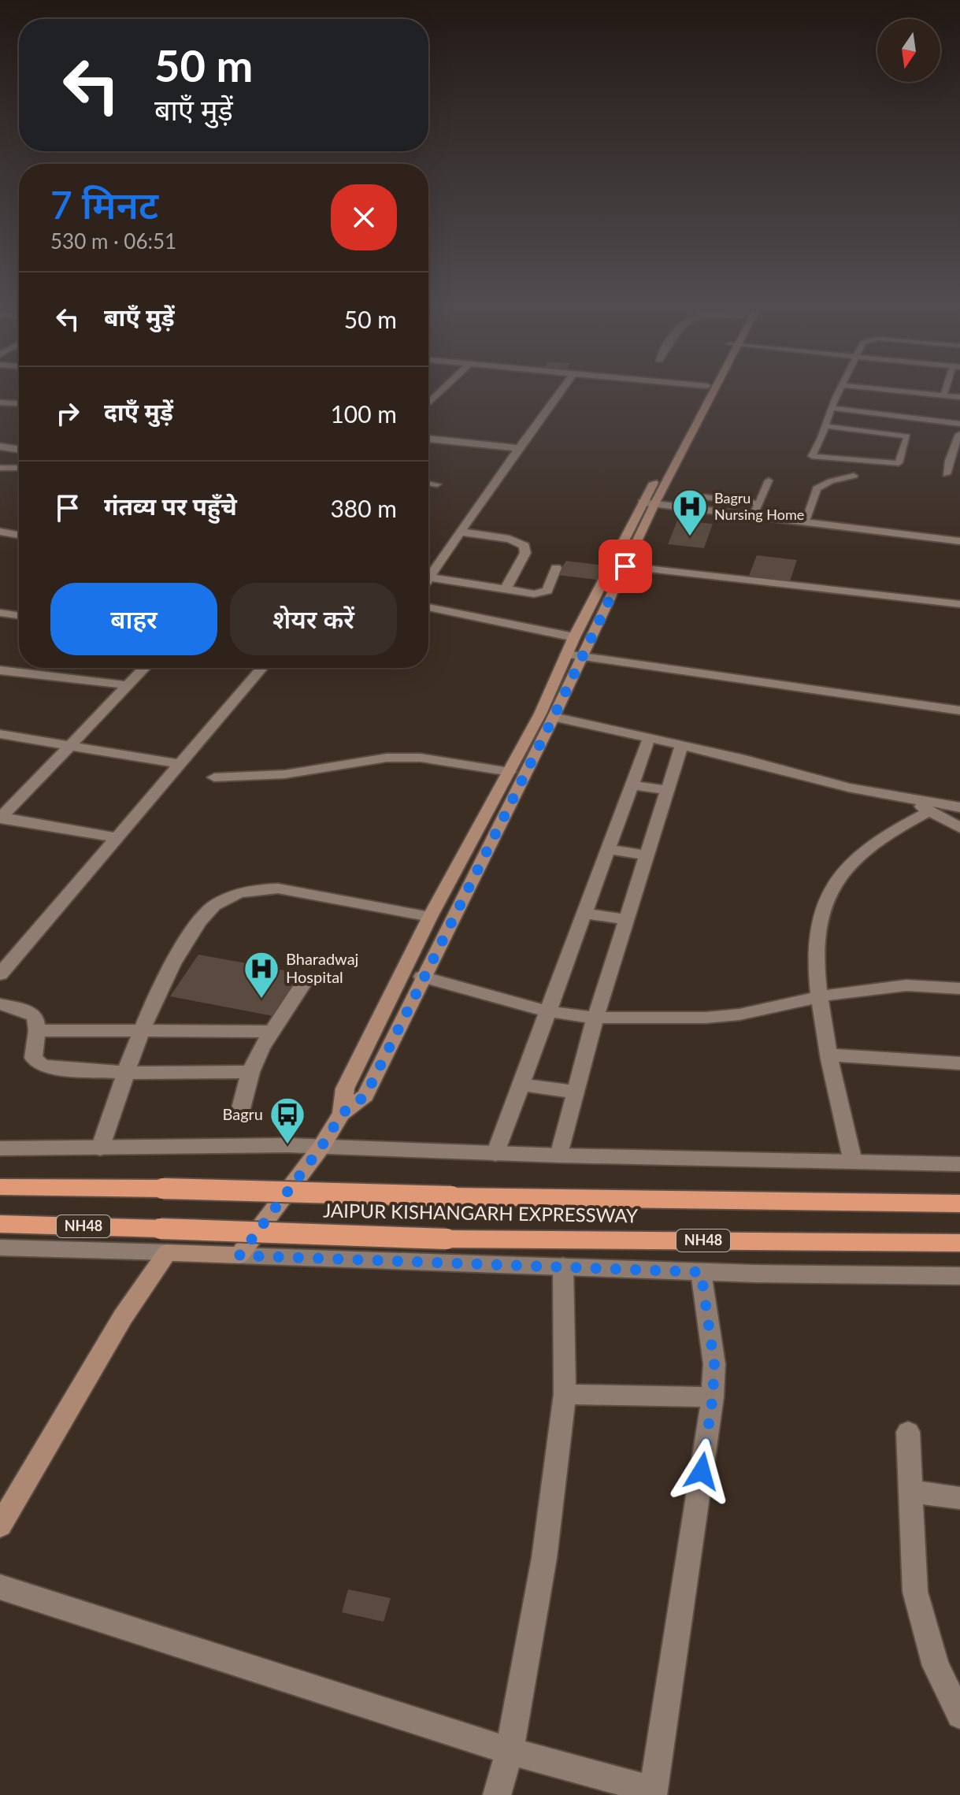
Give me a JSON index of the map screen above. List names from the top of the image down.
{
  "streets": {
    "highway": ["JAIPUR KISHANGARH EXPRESSWAY", "NH48"]
  },
  "places": {
    "hospital": ["Bagru Nursing Home", "Bharadwaj Hospital"],
    "bus stop": ["Bagru"]
  },
  "north": "bottom",
  "page": {
    "turn": ["50 m", "बाएँ मुड़ें"],
    "heading": ["7 मिनट", "530 m · 06:51"],
    "list": [
      {
        "name": "बाएँ मुड़ें",
        "value": "50 m"
      },
      {
        "name": "दाएँ मुड़ें",
        "value": "100 m"
      },
      {
        "name": "गंतव्य पर पहुँचे",
        "value": "380 m"
      }
    ],
    "buttons": ["बाहर", "शेयर करें"]
  }
}
